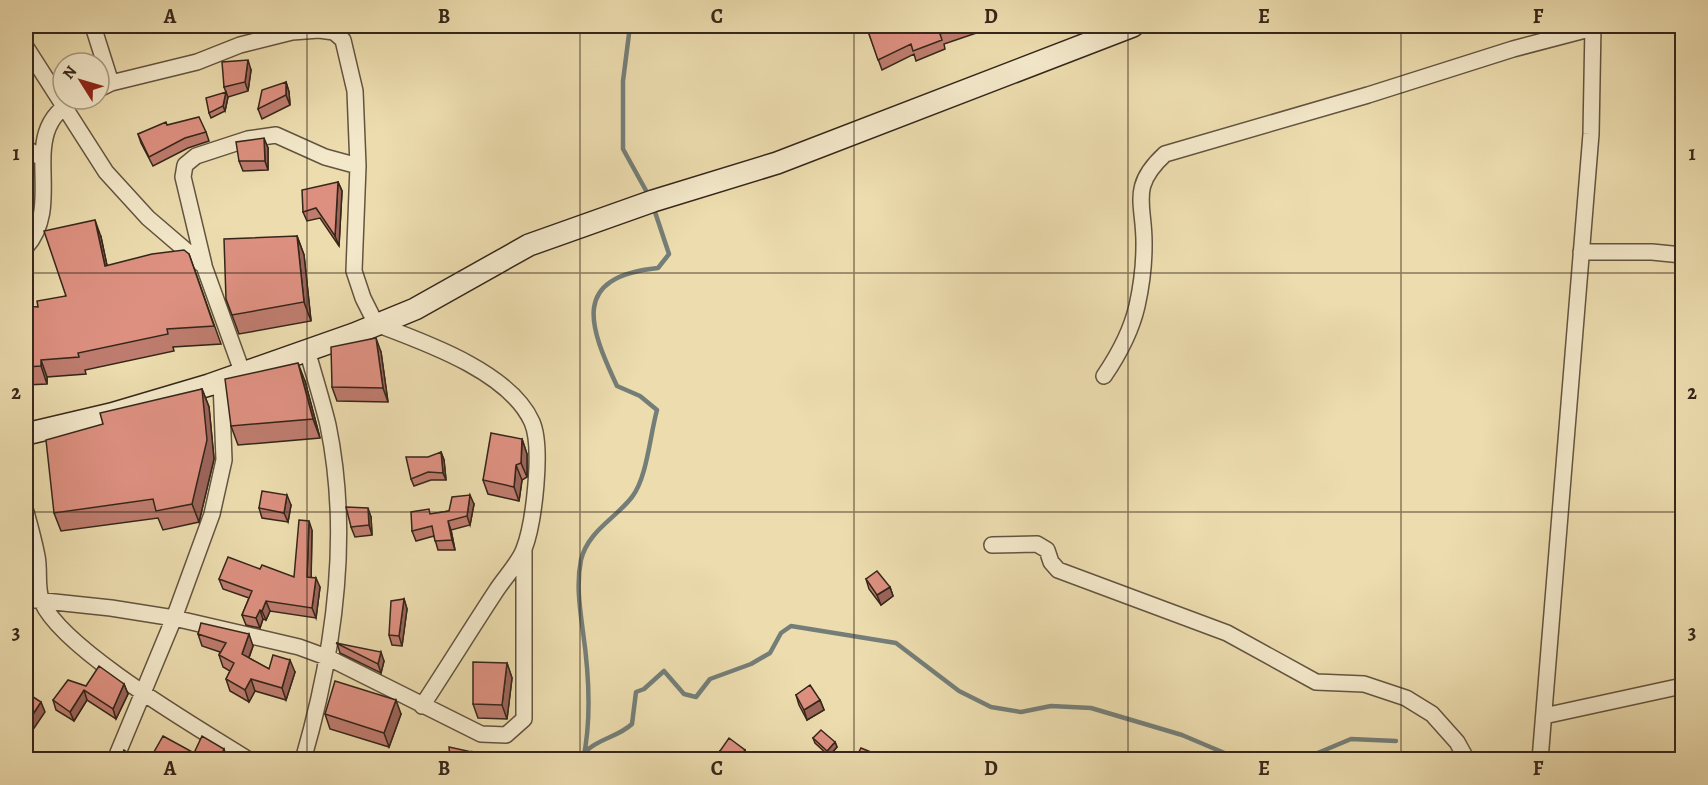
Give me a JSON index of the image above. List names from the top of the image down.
{
  "north": "top left",
  "grid": {
    "columns": [
      "A",
      "B",
      "C",
      "D",
      "E",
      "F"
    ],
    "rows": ["1", "2", "3"]
  }
}
